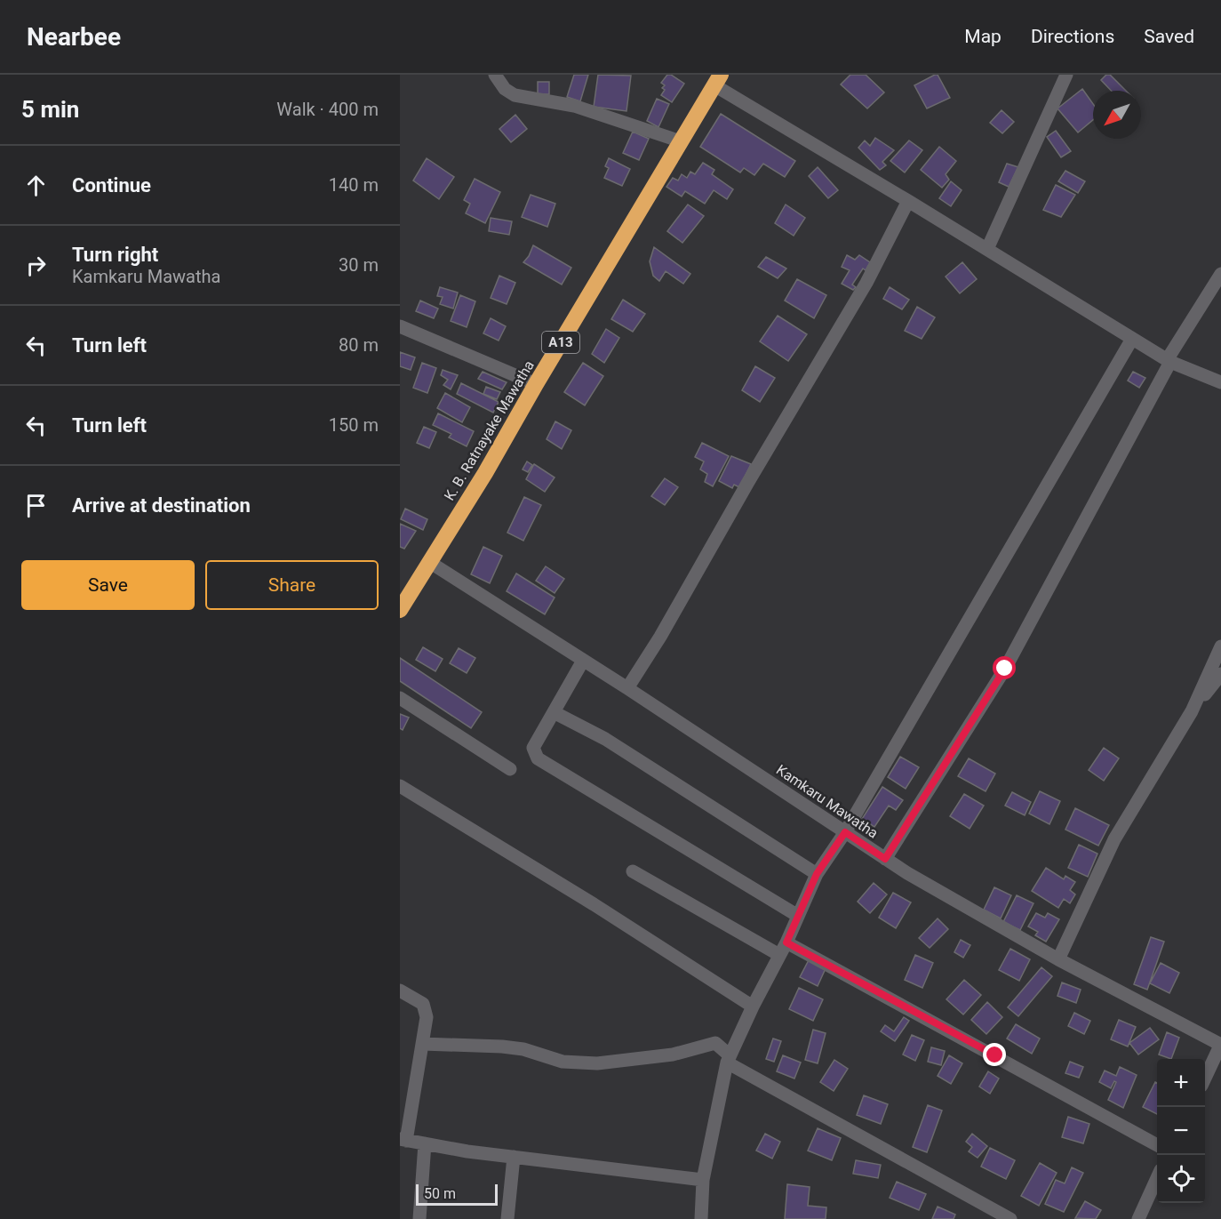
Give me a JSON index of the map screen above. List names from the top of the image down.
{
  "streets": {
    "highway": ["A13", "K. B. Ratnayake Mawatha"],
    "street": ["Kamkaru Mawatha"]
  },
  "crossings": [
    ["K. B. Ratnayake Mawatha", "Kamkaru Mawatha"]
  ],
  "scale_bar": "50 m",
  "north": "bottom left",
  "page": {
    "header": "Nearbee",
    "nav": ["Map", "Directions", "Saved"],
    "heading": ["5 min", "Walk · 400 m"],
    "list": [
      ["Continue", "140 m"],
      ["Turn right", "Kamkaru Mawatha", "30 m"],
      ["Turn left", "80 m"],
      ["Turn left", "150 m"],
      "Arrive at destination"
    ],
    "buttons": ["Save", "Share"],
    "map_buttons": ["+", "−"],
    "scale": "50 m"
  }
}
